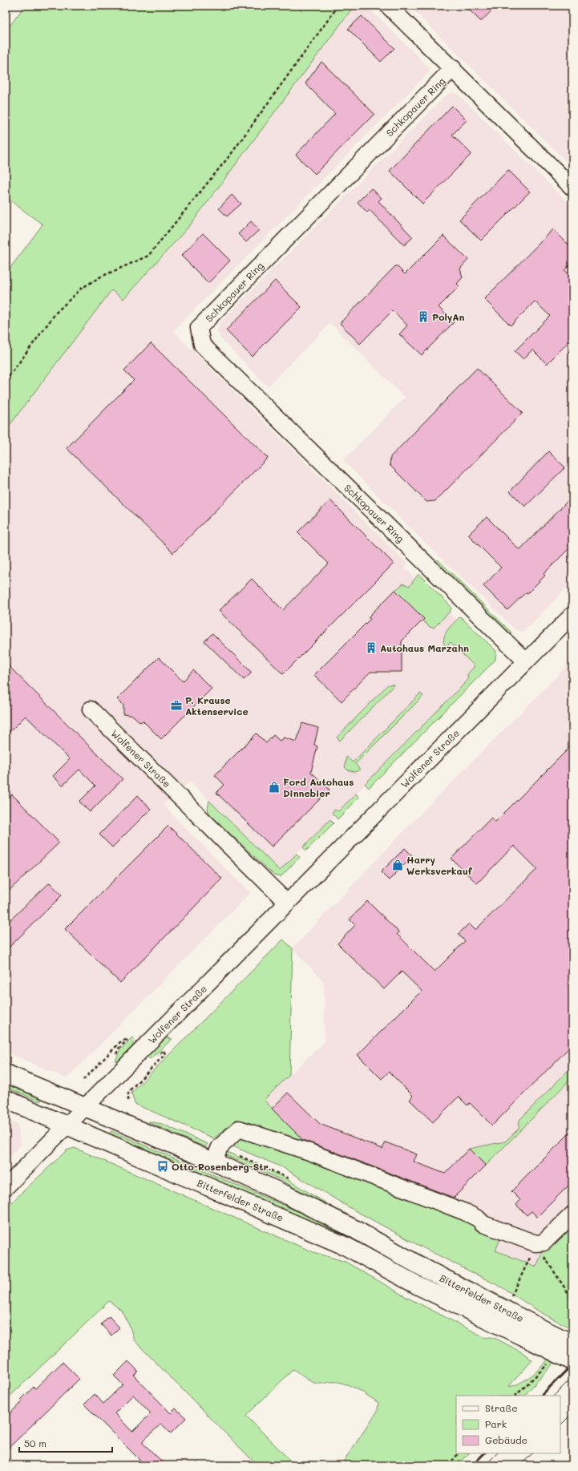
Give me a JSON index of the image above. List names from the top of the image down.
{
  "streets": {
    "main road": ["Bitterfelder Straße"],
    "street": ["Schkopauer Ring", "Wolfener Straße"]
  },
  "crossings": [
    ["Schkopauer Ring", "Wolfener Straße"],
    ["Wolfener Straße", "Bitterfelder Straße"]
  ],
  "places": {
    "building": ["PolyAn", "Autohaus Marzahn"],
    "office": ["P. Krause Aktenservice"],
    "shop": ["Ford Autohaus Dinnebier", "Harry Werksverkauf"],
    "bus stop": ["Otto-Rosenberg-Str."]
  },
  "legend": ["Straße", "Park", "Gebäude"],
  "scale_bar": "50 m"
}
